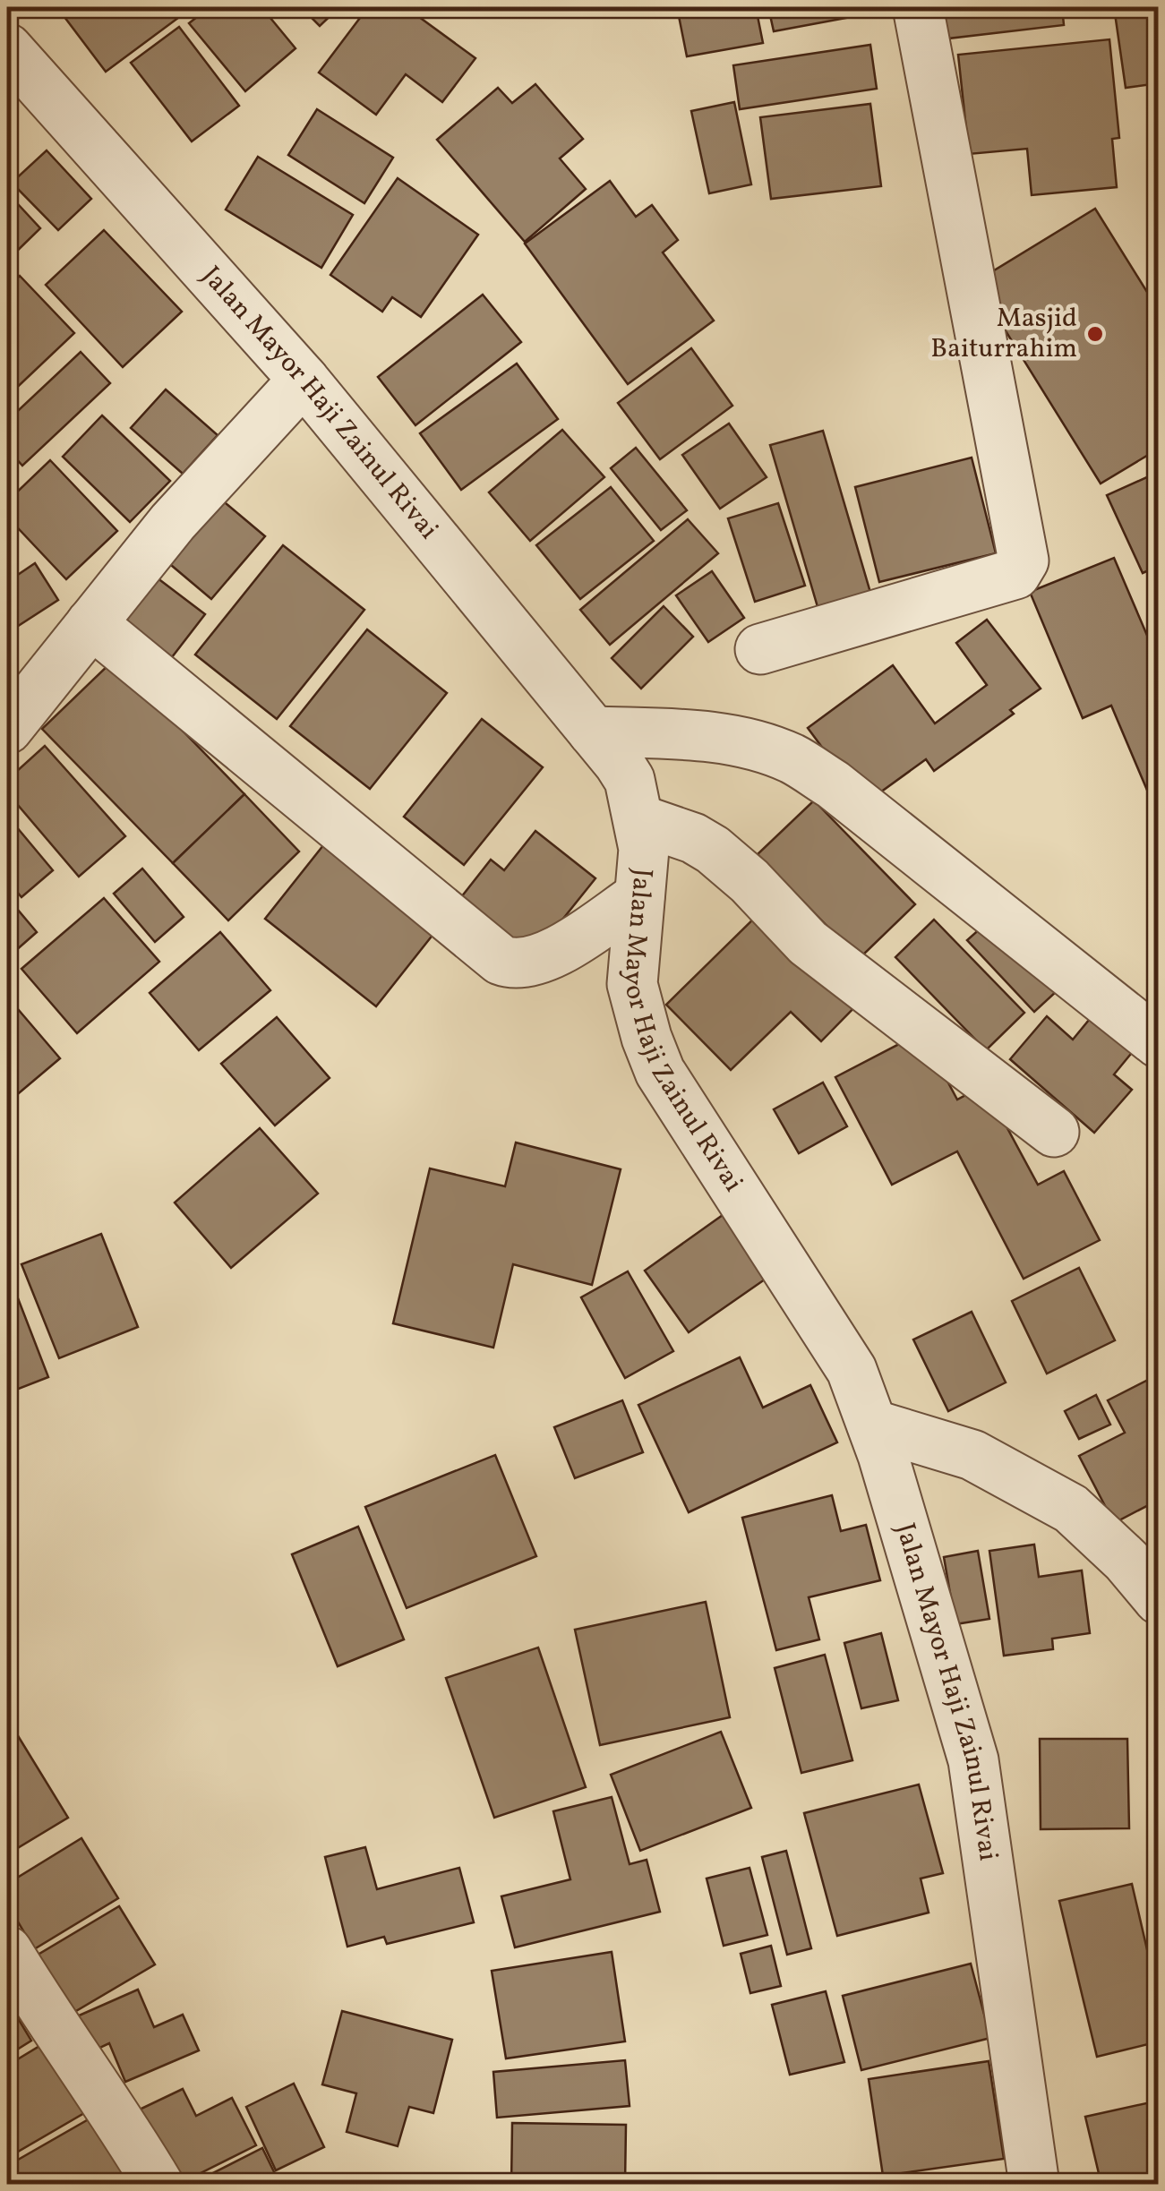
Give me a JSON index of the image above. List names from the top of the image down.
{
  "streets": {
    "street": ["Jalan Mayor Haji Zainul Rivai"]
  },
  "places": ["Masjid Baiturrahim"]
}
